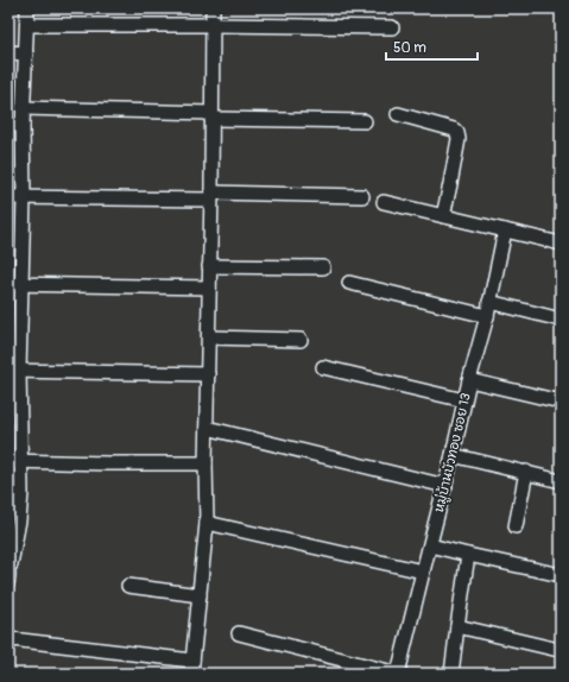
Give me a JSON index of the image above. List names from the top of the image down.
{
  "streets": {
    "street": ["หมู่บ้านบัวทอง ซอย 13"]
  },
  "scale_bar": "50 m"
}
